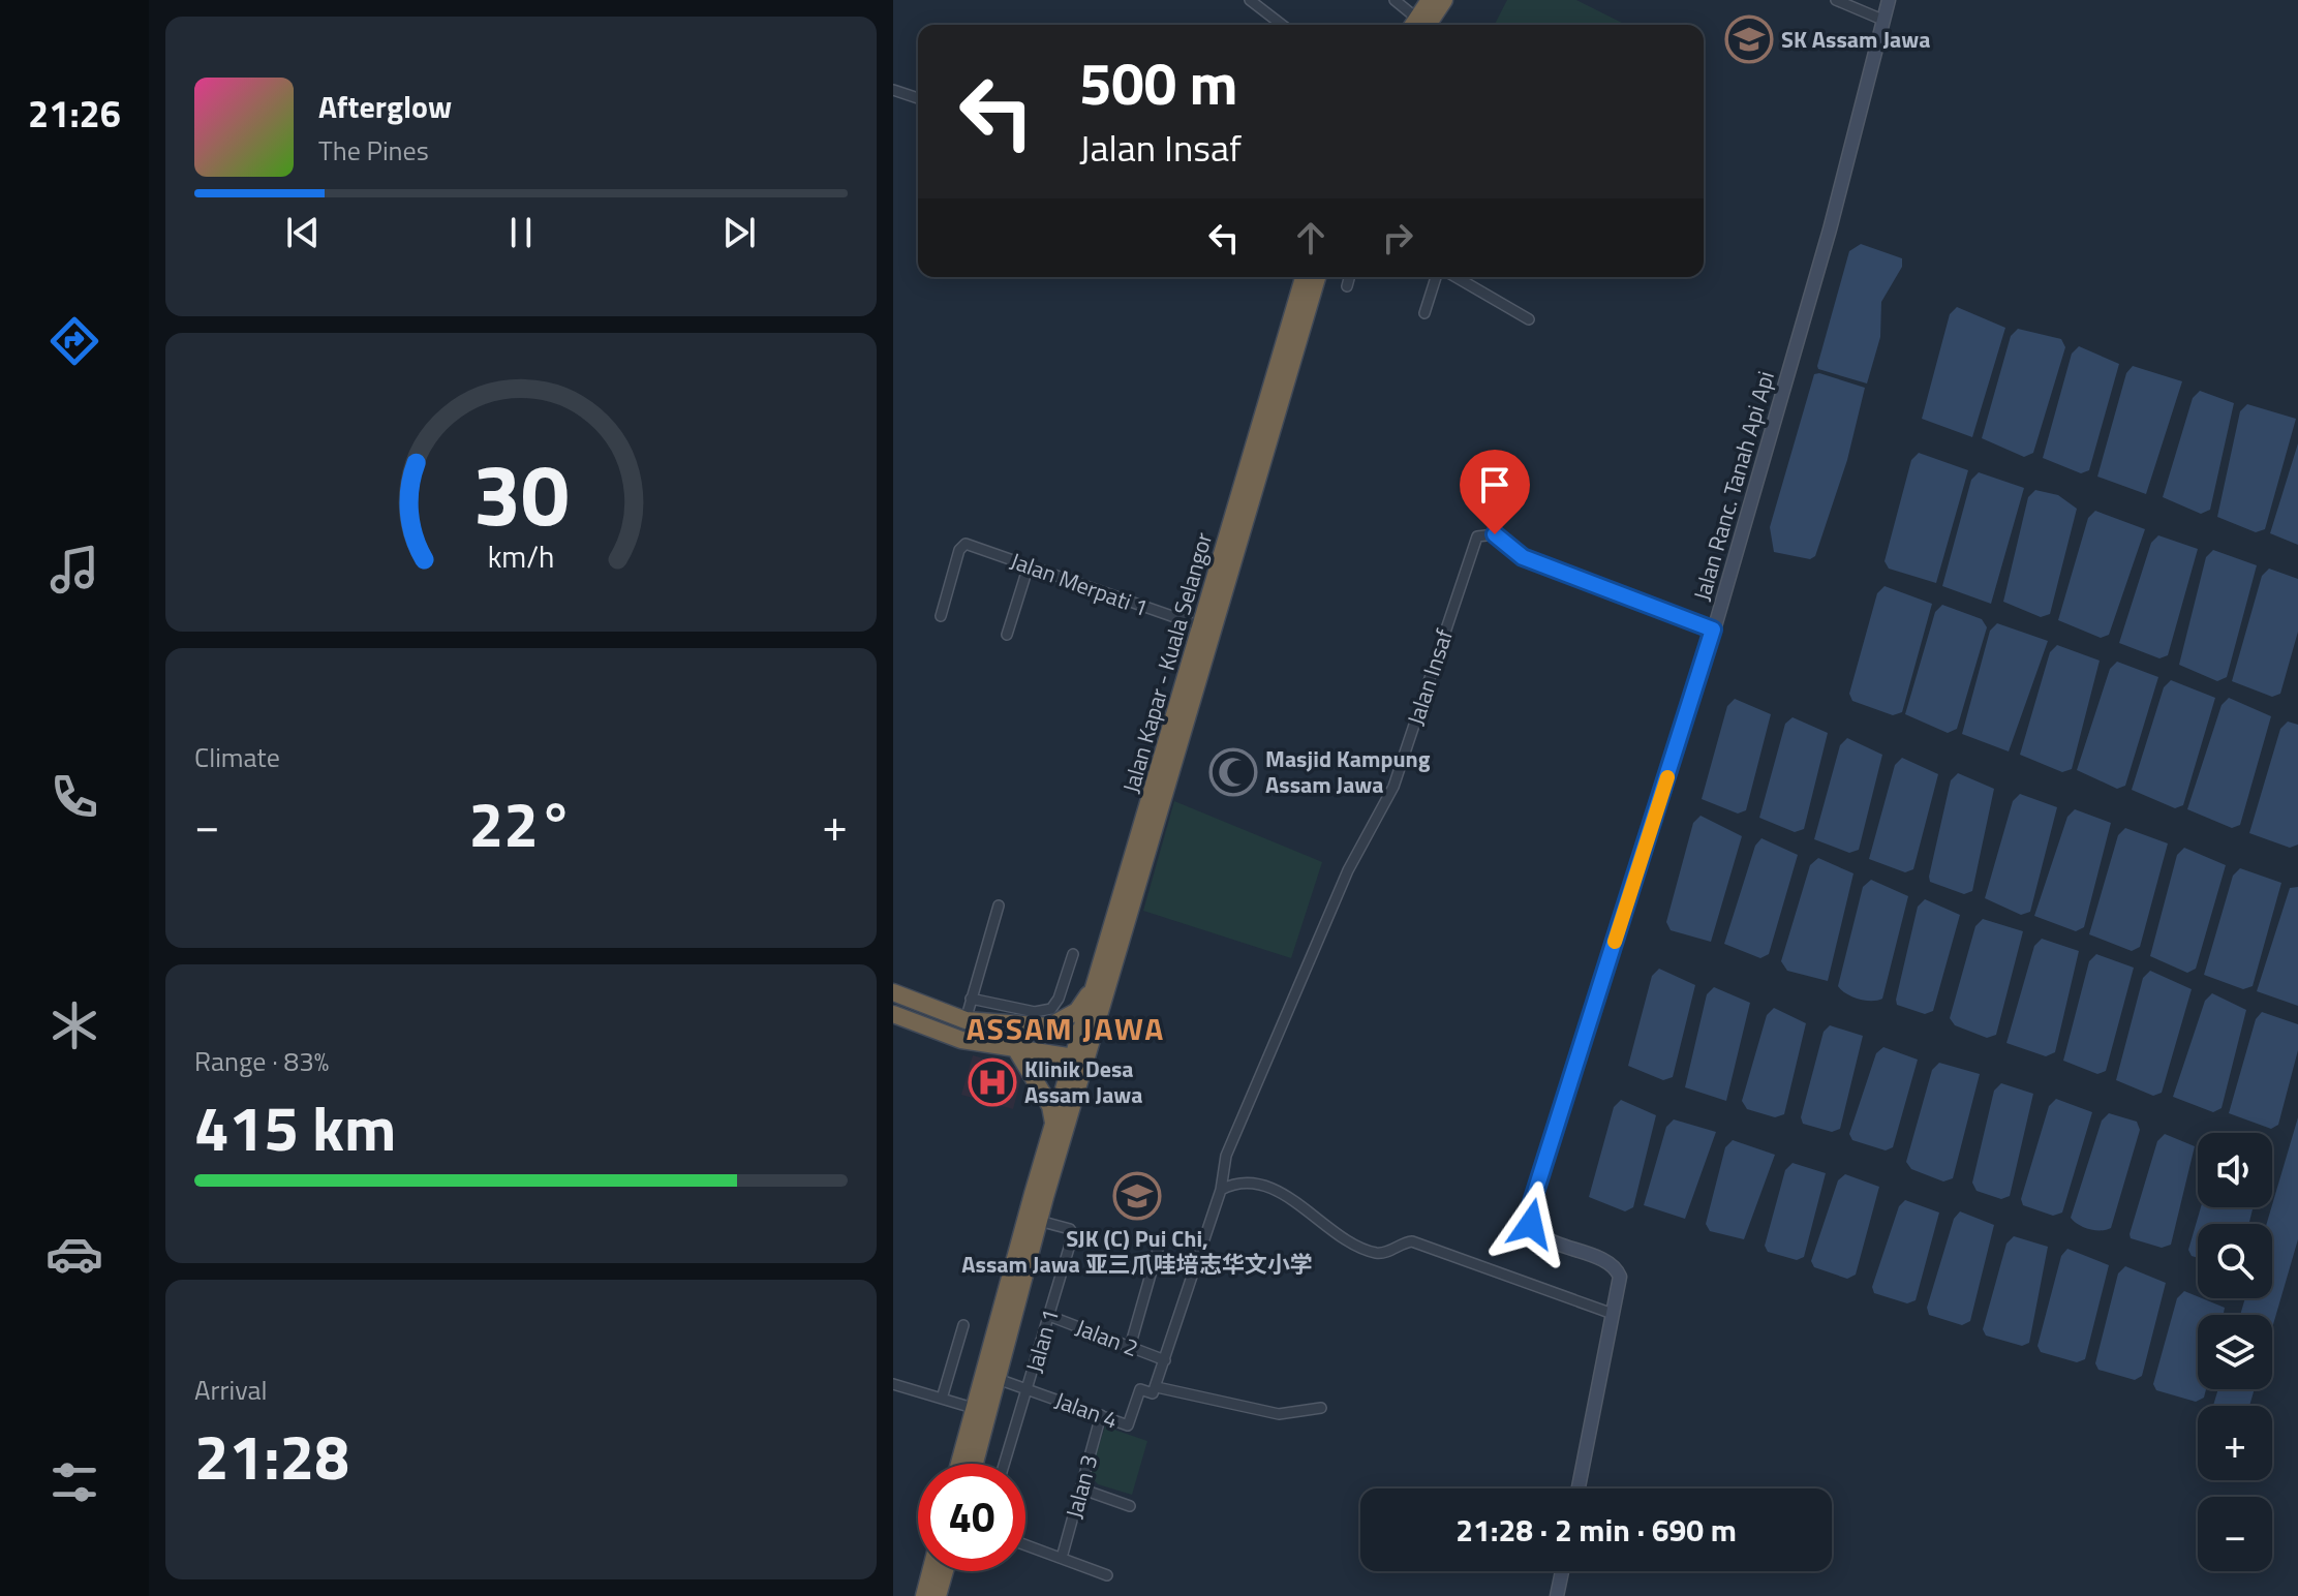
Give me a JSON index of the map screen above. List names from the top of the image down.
{
  "streets": {
    "highway": ["Jalan Kapar - Kuala Selangor"],
    "street": [
      "Jalan Ranc. Tanah Api Api",
      "Jalan Merpati 1",
      "Jalan Insaf",
      "Jalan 2",
      "Jalan 1",
      "Jalan 4",
      "Jalan 3"
    ]
  },
  "crossings": [
    ["Jalan Ranc. Tanah Api Api", "Jalan Insaf"],
    ["Jalan Merpati 1", "Jalan Kapar - Kuala Selangor"],
    ["Jalan 2", "Jalan 1"],
    ["Jalan 1", "Jalan 4"],
    ["Jalan 4", "Jalan 3"]
  ],
  "districts": ["ASSAM JAWA"],
  "places": {
    "school or university": ["SK Assam Jawa", "SJK (C) Pui Chi, Assam Jawa 亚三爪哇培志华文小学"],
    "mosque": ["Masjid Kampung Assam Jawa"],
    "hospital": ["Klinik Desa Assam Jawa"]
  },
  "page": {
    "tabs": "21:26",
    "turn": ["500 m", "Jalan Insaf"],
    "song": ["Afterglow", "The Pines"],
    "tile": [
      "Climate",
      ["Range · 83%", "415 km"],
      ["Arrival", "21:28"]
    ],
    "heat": ["−", "22°", "+"],
    "map_buttons": ["+", "−"],
    "limit": "40",
    "trip": "21:28 · 2 min · 690 m",
    "gauge": ["30", "km/h"]
  }
}
